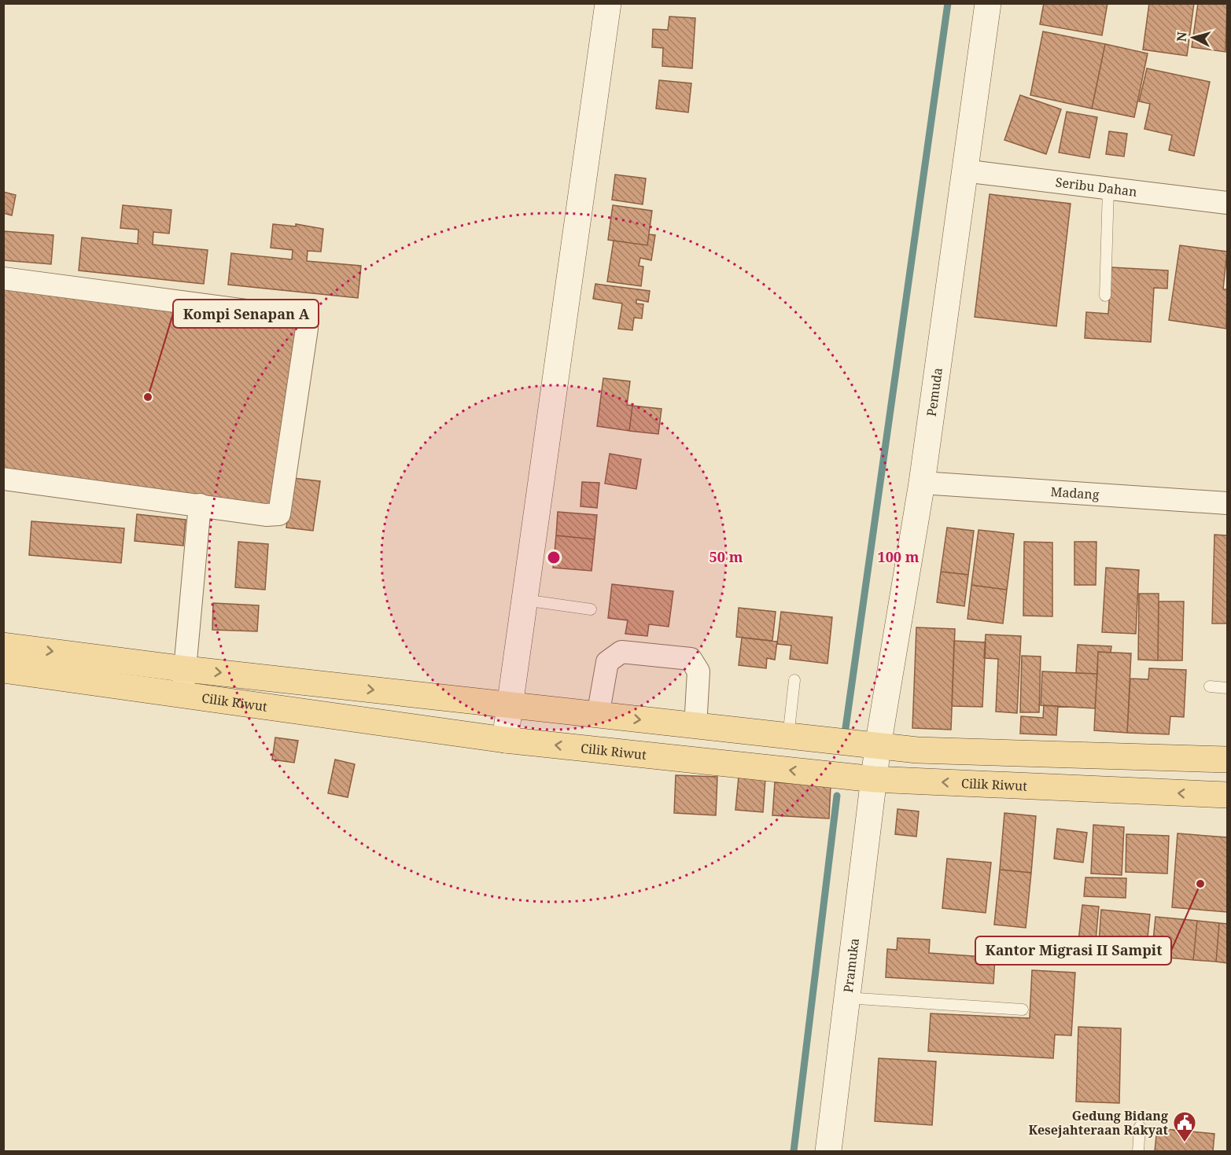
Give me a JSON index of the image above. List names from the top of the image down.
{
  "streets": {
    "main road": ["Cilik Riwut"],
    "street": [
      "Seribu Dahan",
      "Pemuda",
      "Madang",
      "Pramuka"
    ]
  },
  "crossings": [
    ["Seribu Dahan", "Pemuda"],
    ["Pemuda", "Madang"],
    ["Pemuda", "Cilik Riwut"],
    ["Pemuda", "Pramuka"],
    ["Cilik Riwut", "Pramuka"]
  ],
  "places": {
    "other": ["Kompi Senapan A", "Kantor Migrasi II Sampit"],
    "public building": ["Gedung Bidang Kesejahteraan Rakyat"]
  },
  "north": "left",
  "rings": ["50 m", "100 m"]
}
